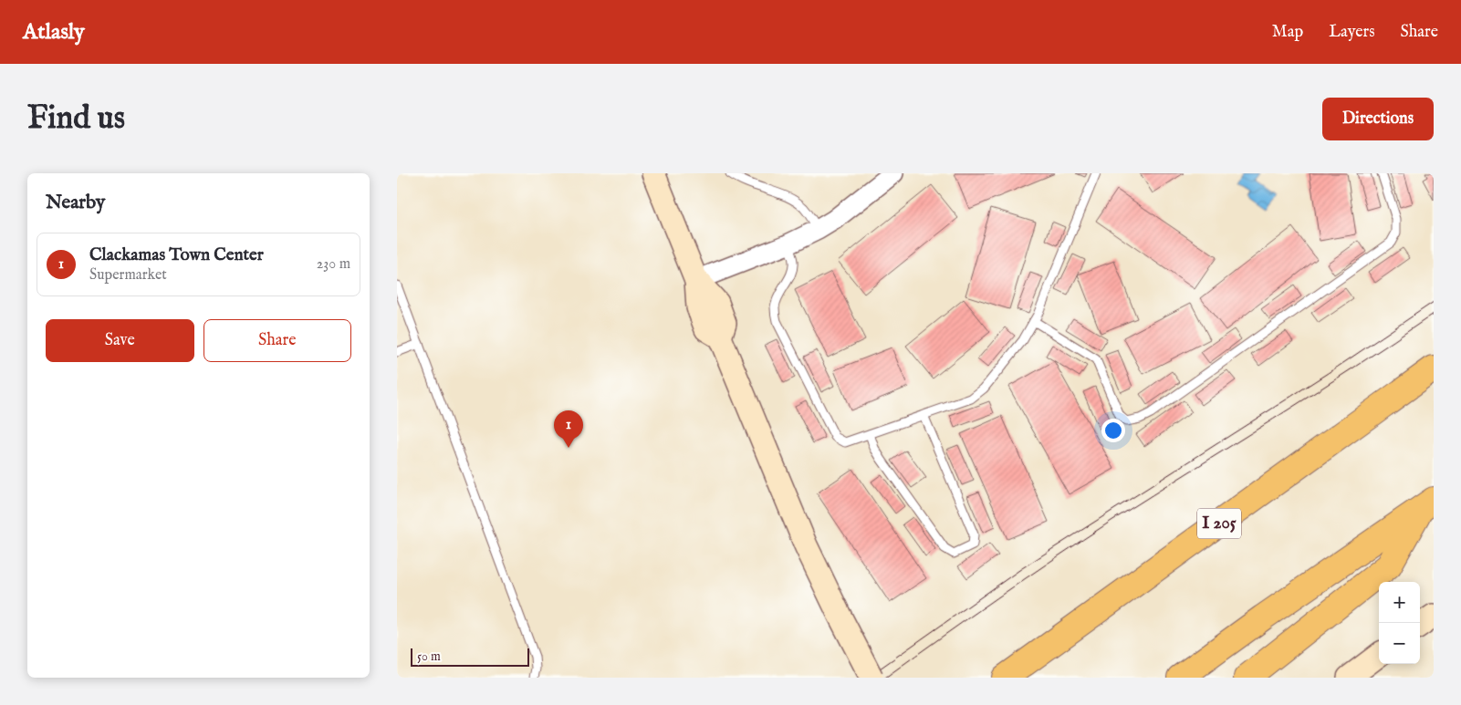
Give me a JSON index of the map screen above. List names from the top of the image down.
{
  "streets": {
    "highway": ["I 205"]
  },
  "scale_bar": "50 m",
  "page": {
    "header": "Atlasly",
    "nav": ["Map", "Layers", "Share"],
    "buttons": [
      "Directions",
      ["Save", "Share"]
    ],
    "title": "Find us",
    "heading": "Nearby",
    "list": [
      {
        "mark": "1",
        "name": "Clackamas Town Center",
        "note": "Supermarket",
        "value": "230 m"
      }
    ],
    "pins": "1",
    "map_buttons": ["+", "−"],
    "scale": "50 m"
  }
}
